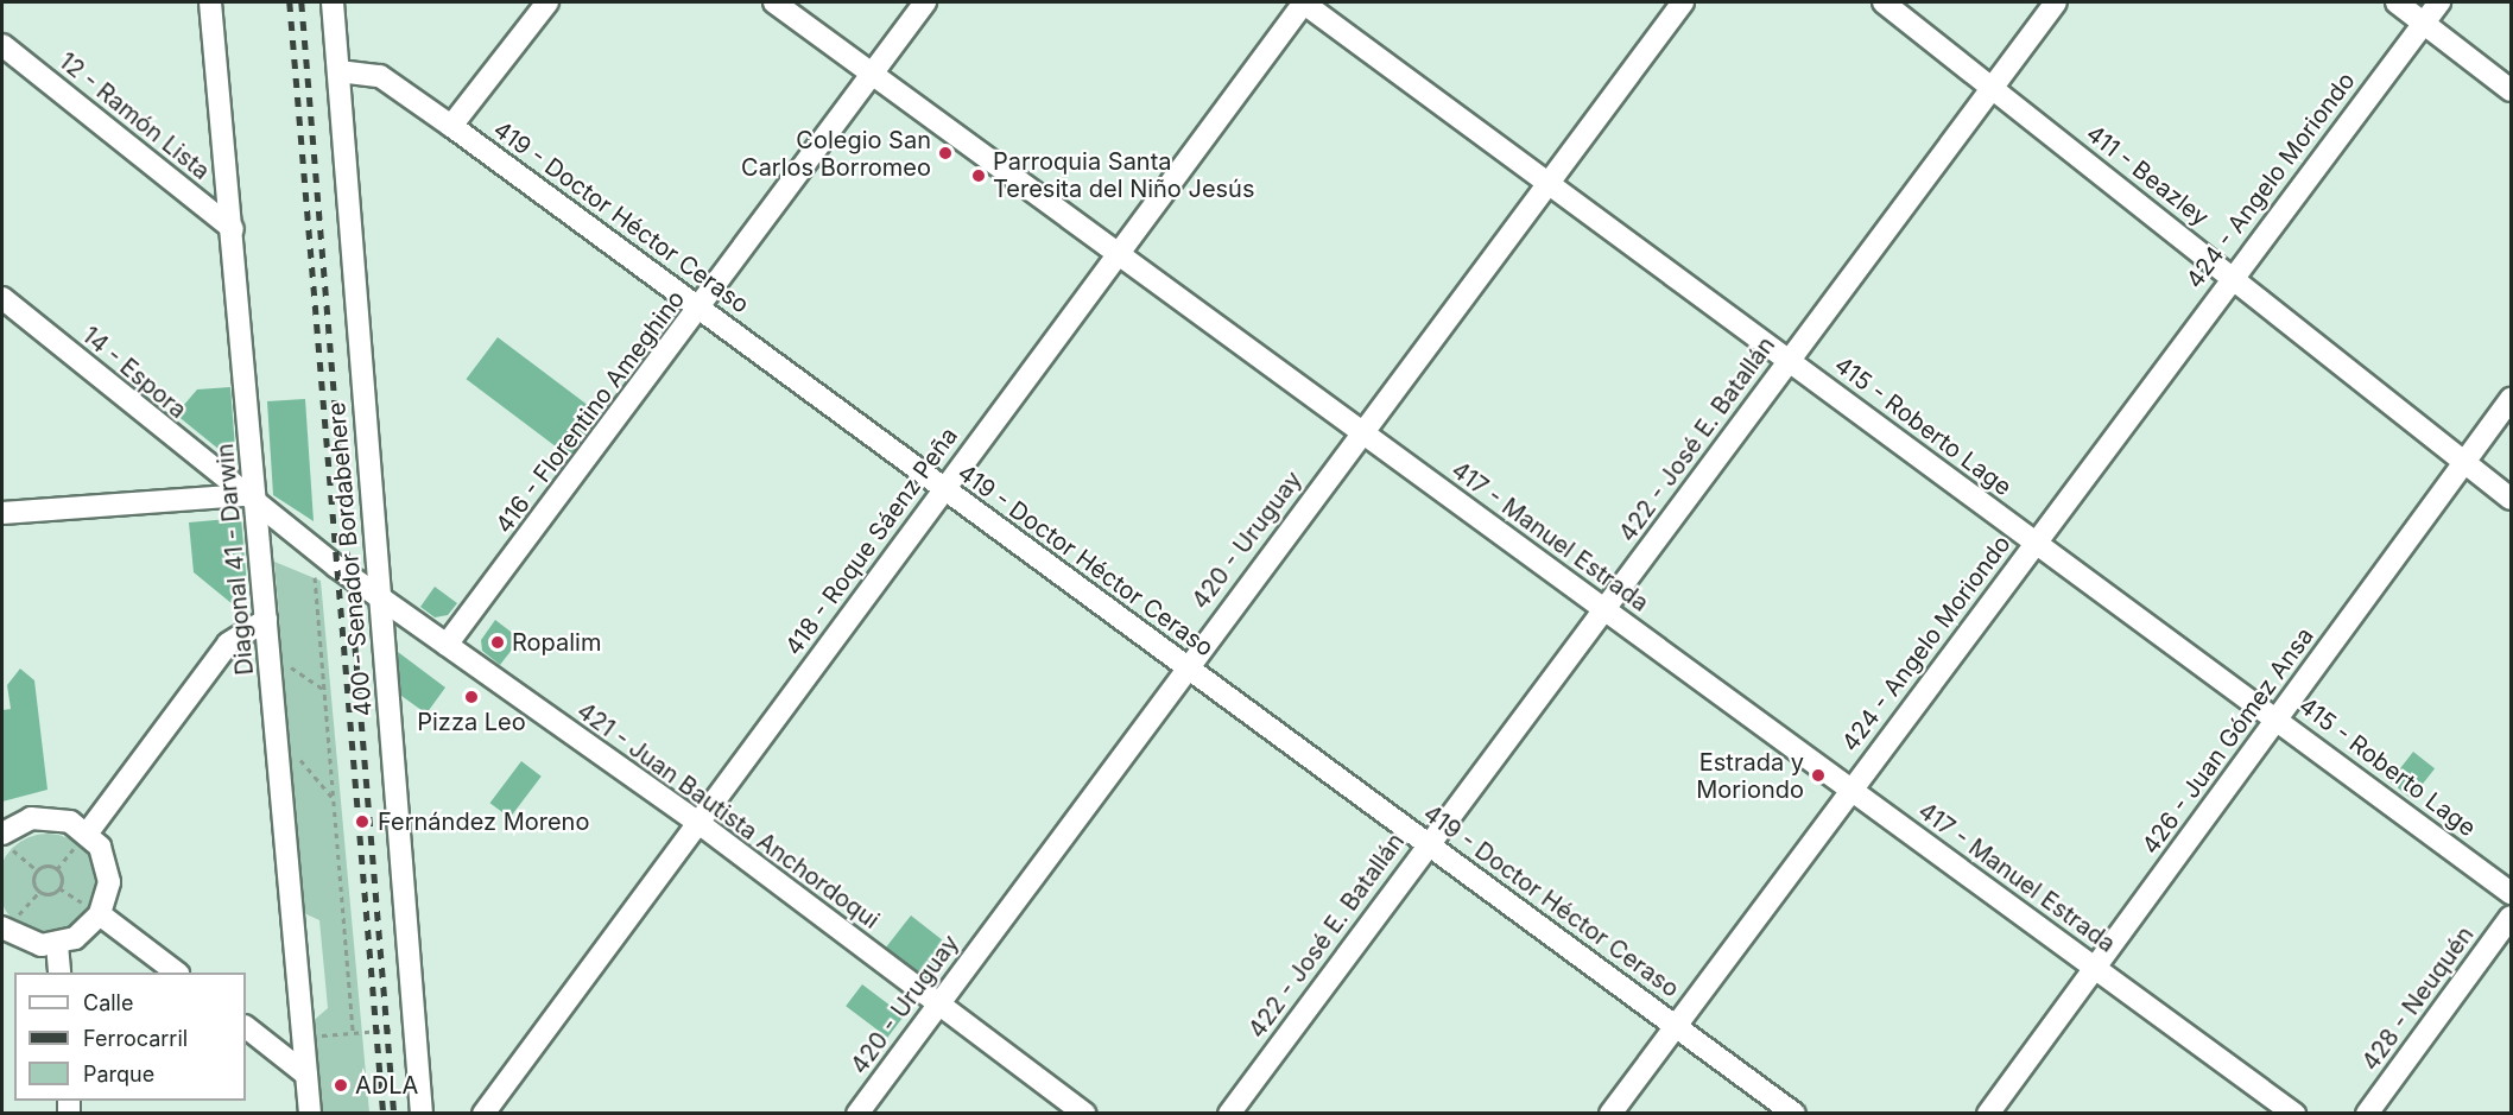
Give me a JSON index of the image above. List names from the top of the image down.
{
  "streets": {
    "street": [
      "12 - Ramón Lista",
      "411 - Beazley",
      "424 - Angelo Moriondo",
      "419 - Doctor Héctor Ceraso",
      "14 - Espora",
      "416 - Florentino Ameghino",
      "415 - Roberto Lage",
      "422 - José E. Batallán",
      "417 - Manuel Estrada",
      "420 - Uruguay",
      "418 - Roque Sáenz Peña",
      "Diagonal 41 - Darwin",
      "400 - Senador Bordabehere",
      "426 - Juan Gómez Ansa",
      "421 - Juan Bautista Anchordoqui",
      "428 - Neuquén"
    ]
  },
  "crossings": [
    ["12 - Ramón Lista", "Diagonal 41 - Darwin"],
    ["411 - Beazley", "424 - Angelo Moriondo"],
    ["411 - Beazley", "422 - José E. Batallán"],
    ["411 - Beazley", "426 - Juan Gómez Ansa"],
    ["424 - Angelo Moriondo", "419 - Doctor Héctor Ceraso"],
    ["424 - Angelo Moriondo", "415 - Roberto Lage"],
    ["424 - Angelo Moriondo", "417 - Manuel Estrada"],
    ["419 - Doctor Héctor Ceraso", "416 - Florentino Ameghino"],
    ["419 - Doctor Héctor Ceraso", "422 - José E. Batallán"],
    ["419 - Doctor Héctor Ceraso", "420 - Uruguay"],
    ["419 - Doctor Héctor Ceraso", "418 - Roque Sáenz Peña"],
    ["419 - Doctor Héctor Ceraso", "400 - Senador Bordabehere"],
    ["14 - Espora", "Diagonal 41 - Darwin"],
    ["14 - Espora", "421 - Juan Bautista Anchordoqui"],
    ["416 - Florentino Ameghino", "417 - Manuel Estrada"],
    ["416 - Florentino Ameghino", "421 - Juan Bautista Anchordoqui"],
    ["415 - Roberto Lage", "422 - José E. Batallán"],
    ["415 - Roberto Lage", "420 - Uruguay"],
    ["415 - Roberto Lage", "418 - Roque Sáenz Peña"],
    ["415 - Roberto Lage", "426 - Juan Gómez Ansa"],
    ["422 - José E. Batallán", "417 - Manuel Estrada"],
    ["417 - Manuel Estrada", "420 - Uruguay"],
    ["417 - Manuel Estrada", "418 - Roque Sáenz Peña"],
    ["417 - Manuel Estrada", "426 - Juan Gómez Ansa"],
    ["420 - Uruguay", "421 - Juan Bautista Anchordoqui"],
    ["418 - Roque Sáenz Peña", "421 - Juan Bautista Anchordoqui"],
    ["400 - Senador Bordabehere", "421 - Juan Bautista Anchordoqui"]
  ],
  "places": [
    "Colegio San Carlos Borromeo",
    "Parroquia Santa Teresita del Niño Jesús",
    "Ropalim",
    "Pizza Leo",
    "Estrada y Moriondo",
    "Fernández Moreno",
    "ADLA"
  ],
  "legend": ["Calle", "Ferrocarril", "Parque"]
}
